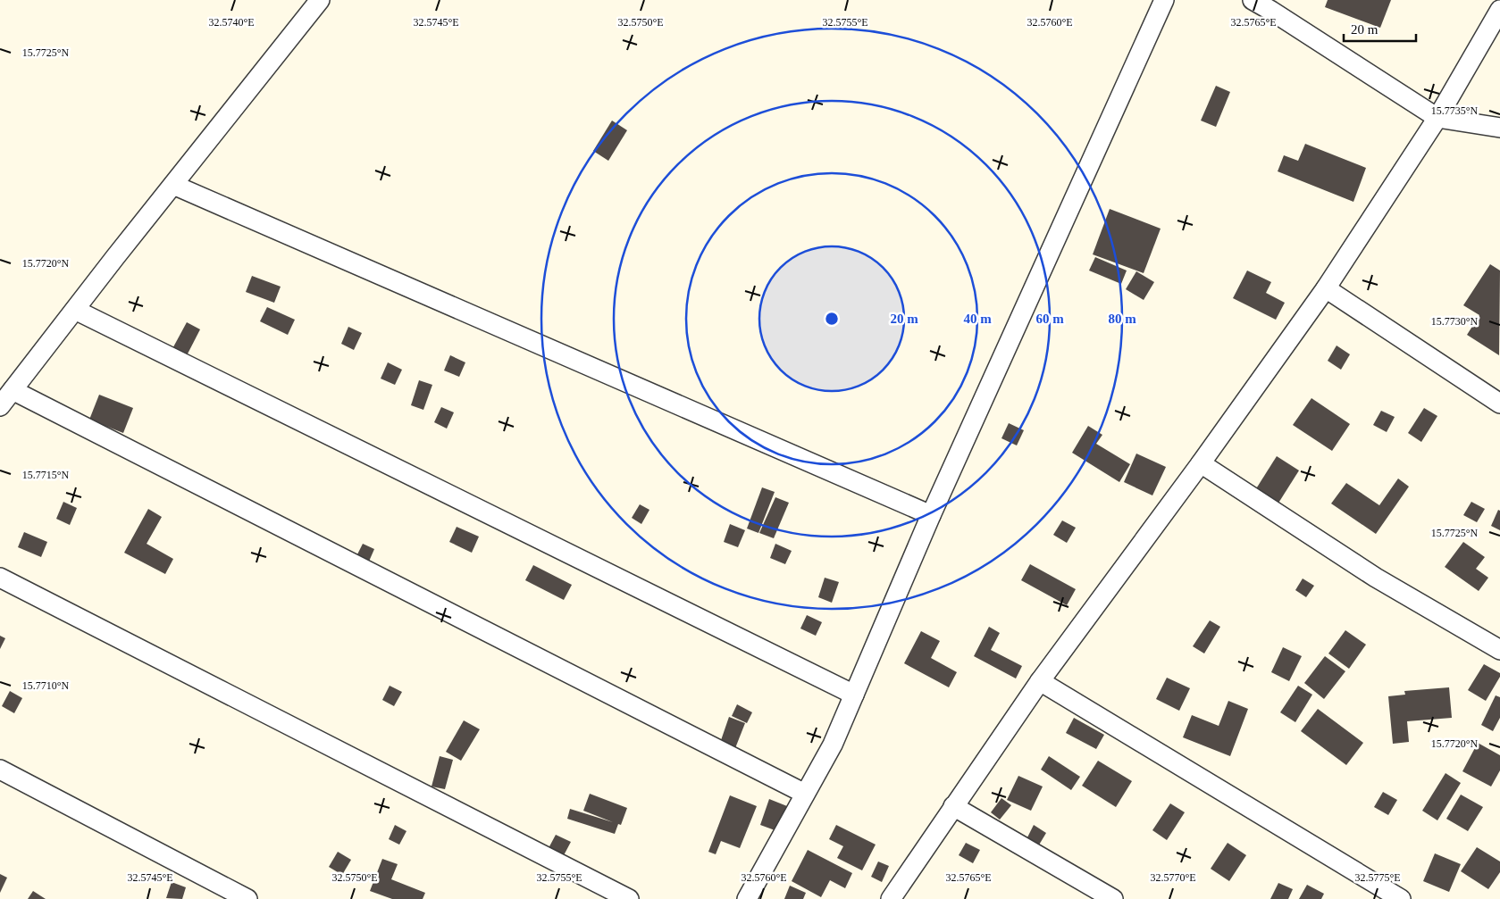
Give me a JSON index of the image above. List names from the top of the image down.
{
  "scale_bar": "20 m",
  "coordinates": [
    "32.5740°E",
    "32.5745°E",
    "32.5750°E",
    "32.5755°E",
    "32.5760°E",
    "32.5765°E",
    "15.7725°N",
    "15.7735°N",
    "15.7720°N",
    "15.7730°N",
    "15.7715°N",
    "15.7710°N",
    "32.5770°E",
    "32.5775°E"
  ],
  "rings": [
    "20 m",
    "40 m",
    "60 m",
    "80 m"
  ]
}
